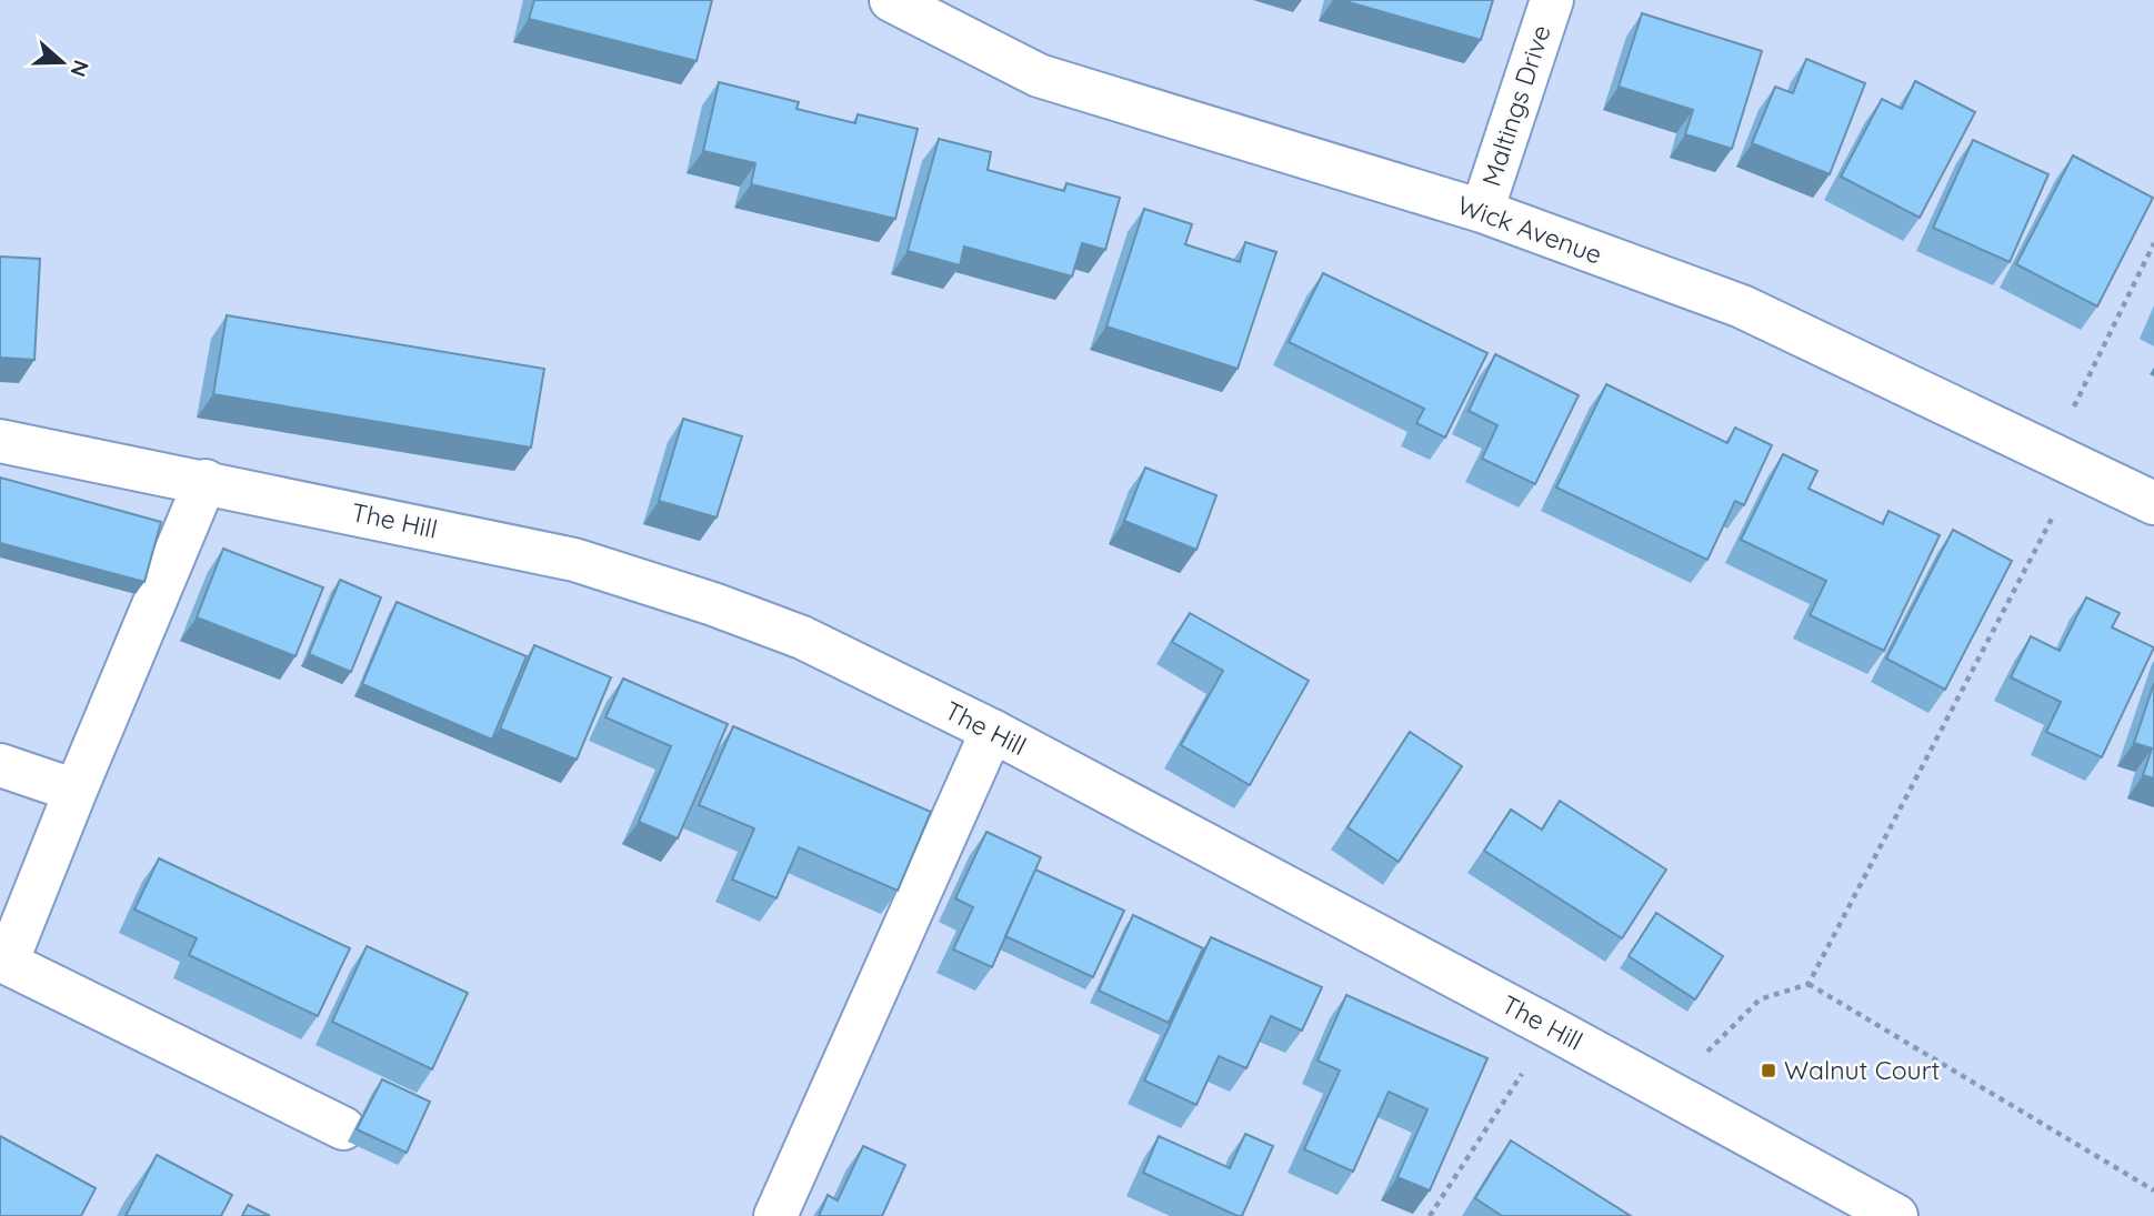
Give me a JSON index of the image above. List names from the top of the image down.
{
  "streets": {
    "main road": ["Maltings Drive", "Wick Avenue", "The Hill"]
  },
  "crossings": [
    ["Maltings Drive", "Wick Avenue"]
  ],
  "places": {
    "transit": ["Walnut Court"]
  },
  "north": "right"
}
